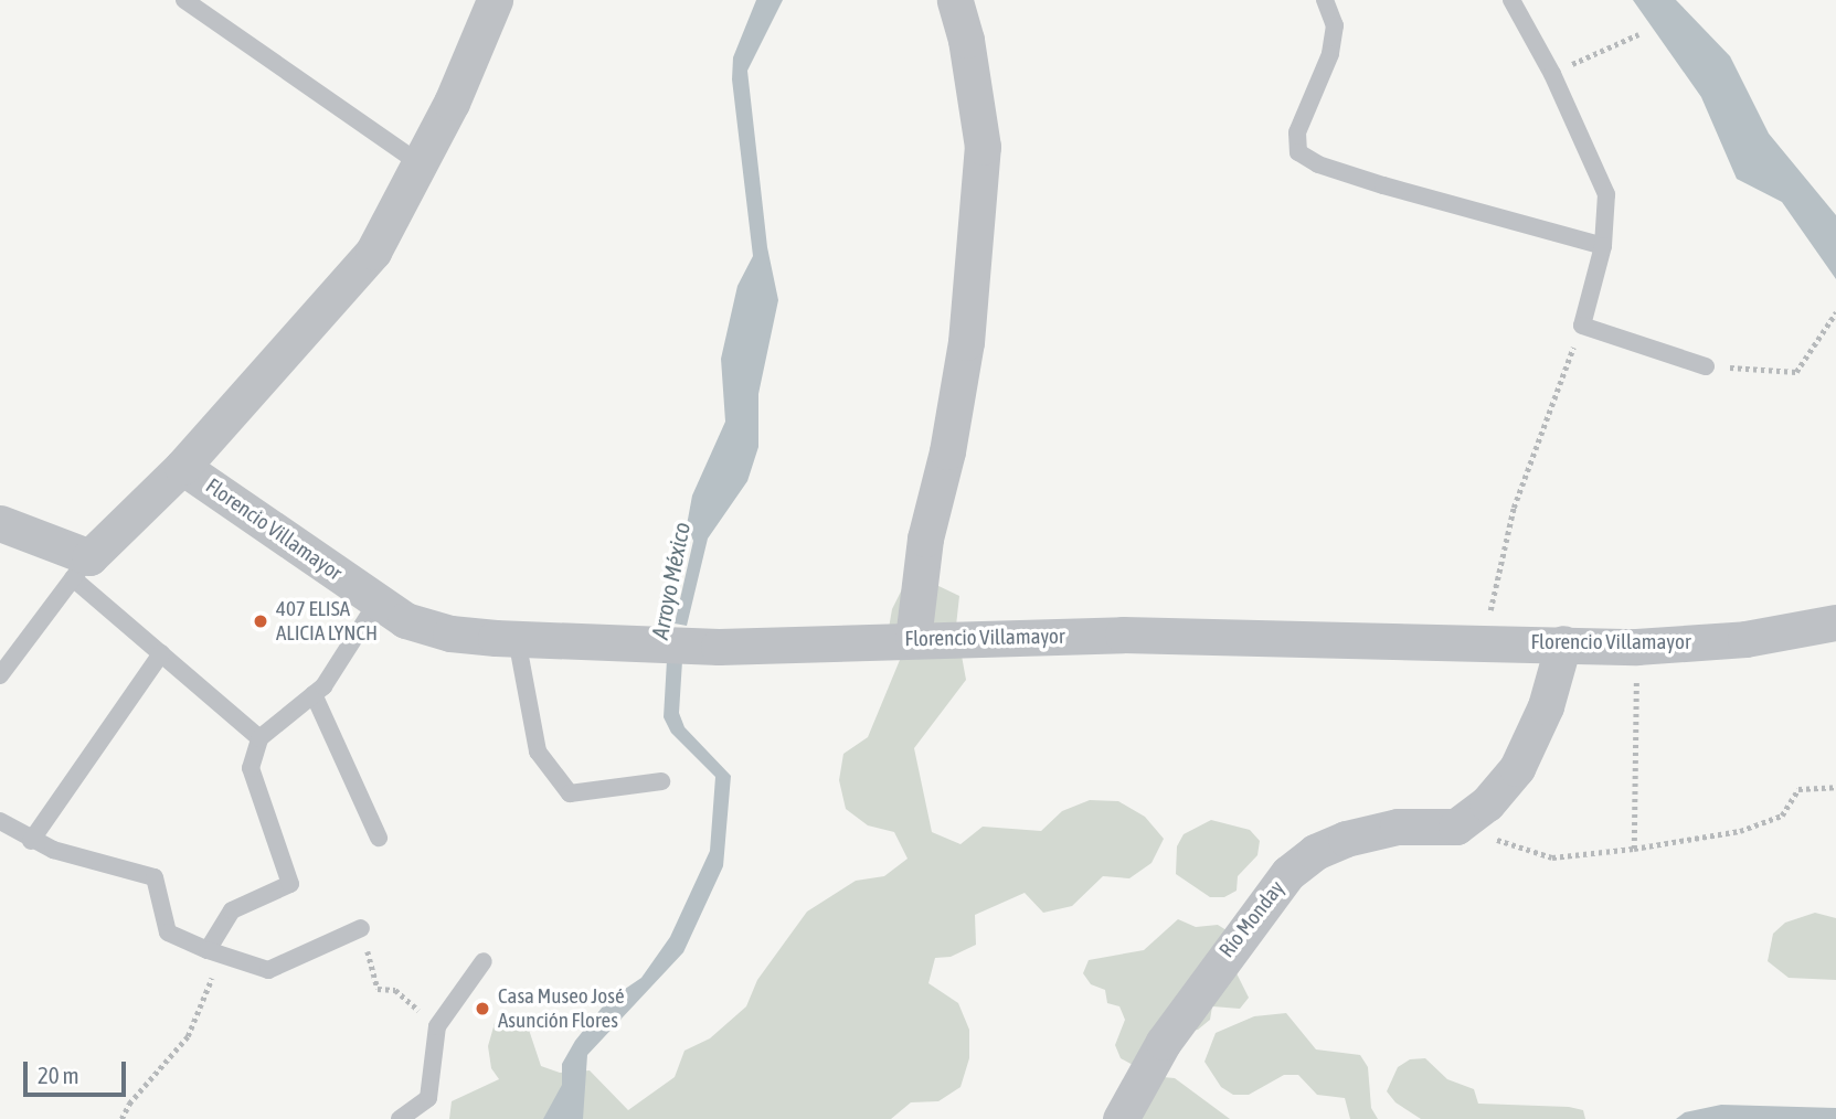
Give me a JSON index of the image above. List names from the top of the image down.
{
  "streets": {
    "street": ["Florencio Villamayor", "Río Monday"]
  },
  "water": ["Arroyo México"],
  "places": ["407 ELISA ALICIA LYNCH", "Casa Museo José Asunción Flores"],
  "scale_bar": "20 m"
}
